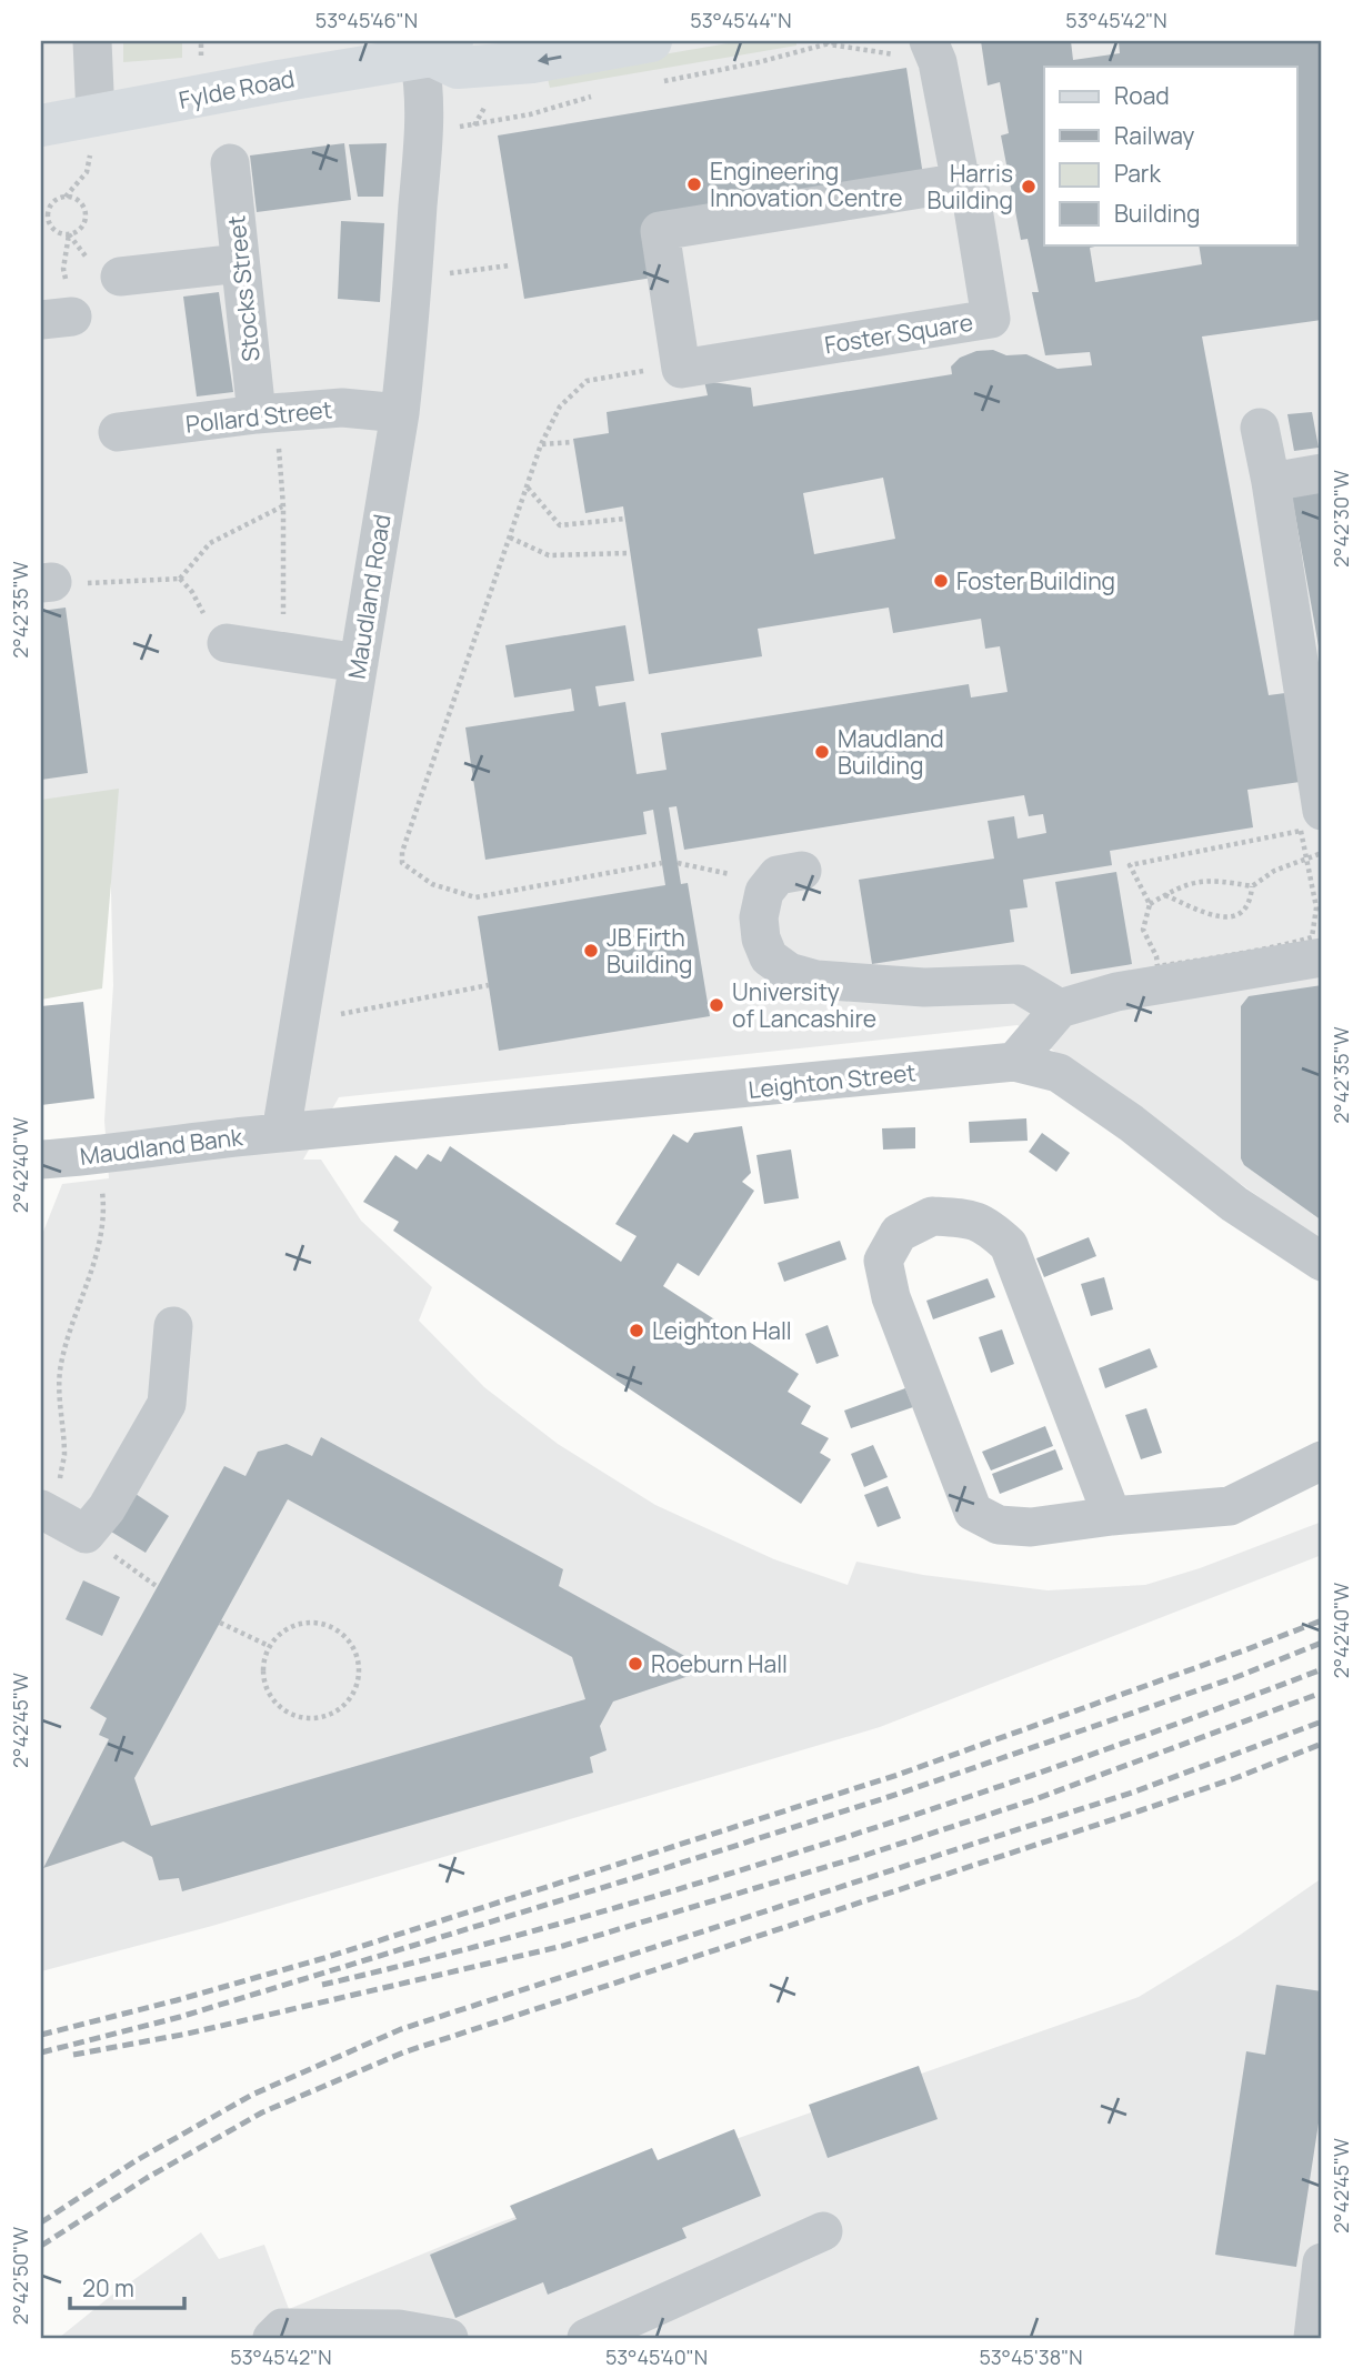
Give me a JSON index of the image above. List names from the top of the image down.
{
  "streets": {
    "main road": ["Fylde Road"],
    "street": [
      "Stocks Street",
      "Foster Square",
      "Pollard Street",
      "Maudland Road",
      "Leighton Street",
      "Maudland Bank"
    ]
  },
  "crossings": [
    ["Fylde Road", "Maudland Road"],
    ["Stocks Street", "Pollard Street"],
    ["Pollard Street", "Maudland Road"],
    ["Maudland Road", "Leighton Street"],
    ["Maudland Road", "Maudland Bank"],
    ["Leighton Street", "Maudland Bank"]
  ],
  "places": [
    "Engineering Innovation Centre",
    "Harris Building",
    "Foster Building",
    "Maudland Building",
    "JB Firth Building",
    "University of Lancashire",
    "Leighton Hall",
    "Roeburn Hall"
  ],
  "legend": [
    "Road",
    "Railway",
    "Park",
    "Building"
  ],
  "scale_bar": "20 m",
  "coordinates": [
    "53°45'46\"N",
    "53°45'44\"N",
    "53°45'42\"N",
    "2°42'30\"W",
    "2°42'35\"W",
    "2°42'40\"W",
    "2°42'45\"W",
    "2°42'50\"W",
    "53°45'40\"N",
    "53°45'38\"N"
  ]
}
